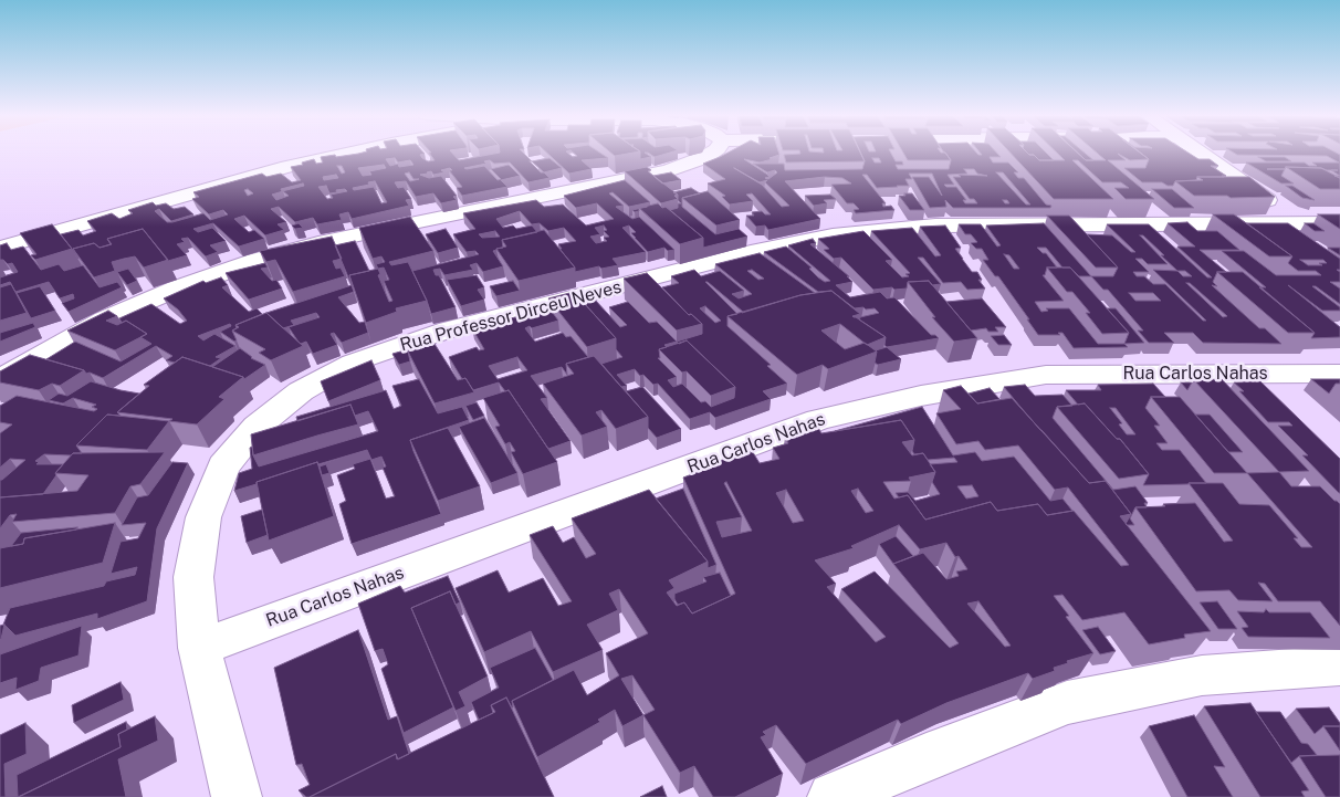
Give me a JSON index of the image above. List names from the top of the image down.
{
  "streets": {
    "street": ["Rua Professor Dirceu Neves", "Rua Carlos Nahas"]
  },
  "crossings": [
    ["Rua Professor Dirceu Neves", "Rua Carlos Nahas"]
  ]
}
